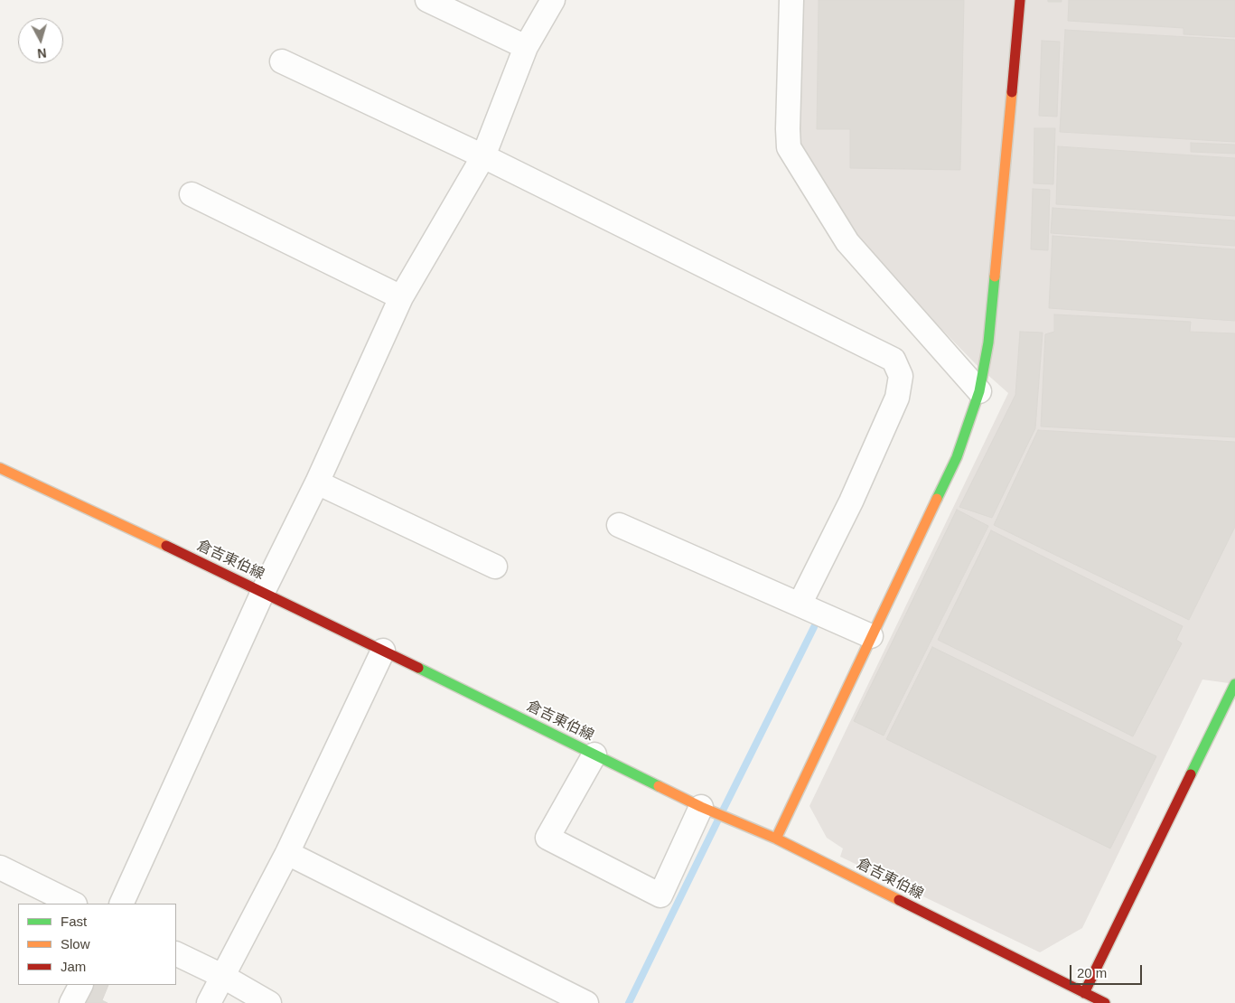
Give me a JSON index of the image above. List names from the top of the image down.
{
  "streets": {
    "main road": ["倉吉東伯線"]
  },
  "legend": ["Fast", "Slow", "Jam"],
  "scale_bar": "20 m",
  "north": "bottom"
}
